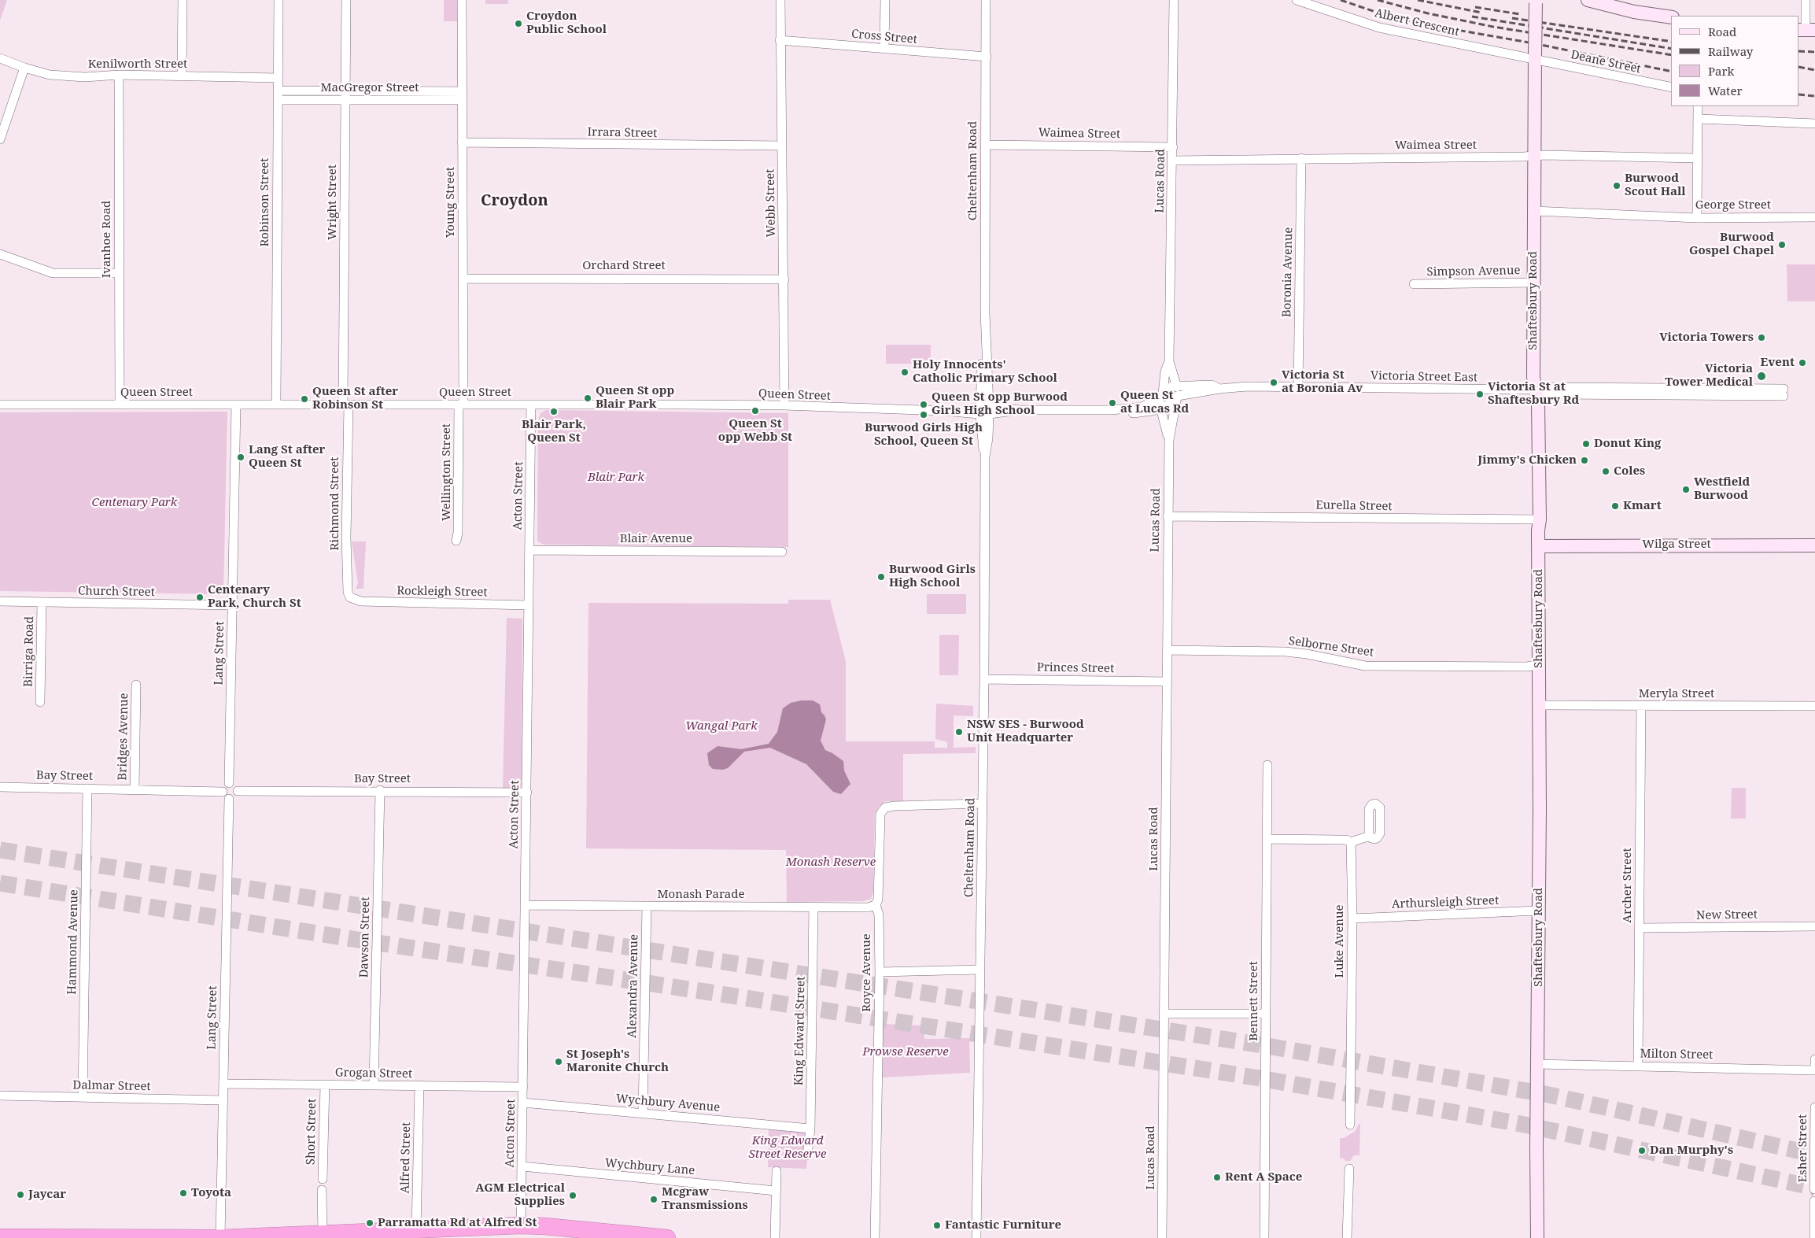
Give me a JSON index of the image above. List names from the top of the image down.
{
  "streets": {
    "main road": ["Shaftesbury Road", "Wilga Street"],
    "street": [
      "Albert Crescent",
      "Cross Street",
      "Deane Street",
      "Kenilworth Street",
      "MacGregor Street",
      "Irrara Street",
      "Waimea Street",
      "Cheltenham Road",
      "Lucas Road",
      "Robinson Street",
      "Wright Street",
      "Young Street",
      "Webb Street",
      "George Street",
      "Ivanhoe Road",
      "Orchard Street",
      "Simpson Avenue",
      "Boronia Avenue",
      "Victoria Street East",
      "Queen Street",
      "Wellington Street",
      "Acton Street",
      "Richmond Street",
      "Eurella Street",
      "Blair Avenue",
      "Church Street",
      "Rockleigh Street",
      "Selborne Street",
      "Birriga Road",
      "Lang Street",
      "Princes Street",
      "Meryla Street",
      "Bridges Avenue",
      "Bay Street",
      "Archer Street",
      "Monash Parade",
      "Arthursleigh Street",
      "New Street",
      "Dawson Street",
      "Luke Avenue",
      "Hammond Avenue",
      "Royce Avenue",
      "Alexandra Avenue",
      "Bennett Street",
      "King Edward Street",
      "Milton Street",
      "Grogan Street",
      "Dalmar Street",
      "Wychbury Avenue",
      "Short Street",
      "Esher Street",
      "Alfred Street",
      "Wychbury Lane"
    ]
  },
  "crossings": [
    ["Albert Crescent", "Deane Street"],
    ["Albert Crescent", "Shaftesbury Road"],
    ["Cross Street", "Cheltenham Road"],
    ["Cross Street", "Webb Street"],
    ["Deane Street", "Shaftesbury Road"],
    ["Kenilworth Street", "Robinson Street"],
    ["Kenilworth Street", "Ivanhoe Road"],
    ["MacGregor Street", "Robinson Street"],
    ["MacGregor Street", "Wright Street"],
    ["MacGregor Street", "Young Street"],
    ["Irrara Street", "Young Street"],
    ["Irrara Street", "Webb Street"],
    ["Waimea Street", "Cheltenham Road"],
    ["Waimea Street", "Lucas Road"],
    ["Waimea Street", "Boronia Avenue"],
    ["Waimea Street", "Shaftesbury Road"],
    ["Cheltenham Road", "Queen Street"],
    ["Cheltenham Road", "Princes Street"],
    ["Cheltenham Road", "Royce Avenue"],
    ["Lucas Road", "Victoria Street East"],
    ["Lucas Road", "Queen Street"],
    ["Lucas Road", "Eurella Street"],
    ["Lucas Road", "Selborne Street"],
    ["Lucas Road", "Princes Street"],
    ["Robinson Street", "Queen Street"],
    ["Wright Street", "Queen Street"],
    ["Wright Street", "Richmond Street"],
    ["Young Street", "Orchard Street"],
    ["Young Street", "Queen Street"],
    ["Young Street", "Wellington Street"],
    ["Webb Street", "Orchard Street"],
    ["Webb Street", "Queen Street"],
    ["George Street", "Shaftesbury Road"],
    ["Ivanhoe Road", "Queen Street"],
    ["Simpson Avenue", "Shaftesbury Road"],
    ["Boronia Avenue", "Victoria Street East"],
    ["Shaftesbury Road", "Victoria Street East"],
    ["Shaftesbury Road", "Eurella Street"],
    ["Shaftesbury Road", "Wilga Street"],
    ["Shaftesbury Road", "Selborne Street"],
    ["Shaftesbury Road", "Meryla Street"],
    ["Shaftesbury Road", "Arthursleigh Street"],
    ["Shaftesbury Road", "Milton Street"],
    ["Queen Street", "Wellington Street"],
    ["Queen Street", "Acton Street"],
    ["Queen Street", "Richmond Street"],
    ["Queen Street", "Lang Street"],
    ["Acton Street", "Blair Avenue"],
    ["Acton Street", "Rockleigh Street"],
    ["Acton Street", "Bay Street"],
    ["Acton Street", "Monash Parade"],
    ["Acton Street", "Grogan Street"],
    ["Acton Street", "Wychbury Avenue"],
    ["Acton Street", "Wychbury Lane"],
    ["Richmond Street", "Rockleigh Street"],
    ["Church Street", "Birriga Road"],
    ["Church Street", "Lang Street"],
    ["Lang Street", "Bay Street"],
    ["Lang Street", "Grogan Street"],
    ["Lang Street", "Dalmar Street"],
    ["Meryla Street", "Archer Street"],
    ["Bridges Avenue", "Bay Street"],
    ["Bay Street", "Dawson Street"],
    ["Bay Street", "Hammond Avenue"],
    ["Archer Street", "New Street"],
    ["Archer Street", "Milton Street"],
    ["Monash Parade", "Royce Avenue"],
    ["Monash Parade", "Alexandra Avenue"],
    ["Monash Parade", "King Edward Street"],
    ["Arthursleigh Street", "Luke Avenue"],
    ["Dawson Street", "Grogan Street"],
    ["Hammond Avenue", "Dalmar Street"],
    ["Alexandra Avenue", "Wychbury Avenue"],
    ["King Edward Street", "Wychbury Avenue"],
    ["Grogan Street", "Short Street"],
    ["Grogan Street", "Alfred Street"]
  ],
  "districts": ["Croydon"],
  "parks": [
    "Blair Park",
    "Centenary Park",
    "Wangal Park",
    "Monash Reserve",
    "Prowse Reserve",
    "King Edward Street Reserve"
  ],
  "places": [
    "Croydon Public School",
    "Burwood Scout Hall",
    "Burwood Gospel Chapel",
    "Victoria Towers",
    "Event",
    "Holy Innocents' Catholic Primary School",
    "Victoria Tower Medical",
    "Victoria St at Boronia Av",
    "Victoria St at Shaftesbury Rd",
    "Queen St opp Blair Park",
    "Queen St after Robinson St",
    "Queen St at Lucas Rd",
    "Queen St opp Burwood Girls High School",
    "Queen St opp Webb St",
    "Blair Park, Queen St",
    "Burwood Girls High School, Queen St",
    "Donut King",
    "Lang St after Queen St",
    "Jimmy's Chicken",
    "Coles",
    "Westfield Burwood",
    "Kmart",
    "Burwood Girls High School",
    "Centenary Park, Church St",
    "NSW SES - Burwood Unit Headquarter",
    "St Joseph's Maronite Church",
    "Dan Murphy's",
    "Rent A Space",
    "Toyota",
    "Jaycar",
    "AGM Electrical Supplies",
    "Mcgraw Transmissions",
    "Parramatta Rd at Alfred St",
    "Fantastic Furniture"
  ],
  "legend": [
    "Road",
    "Railway",
    "Park",
    "Water"
  ]
}
